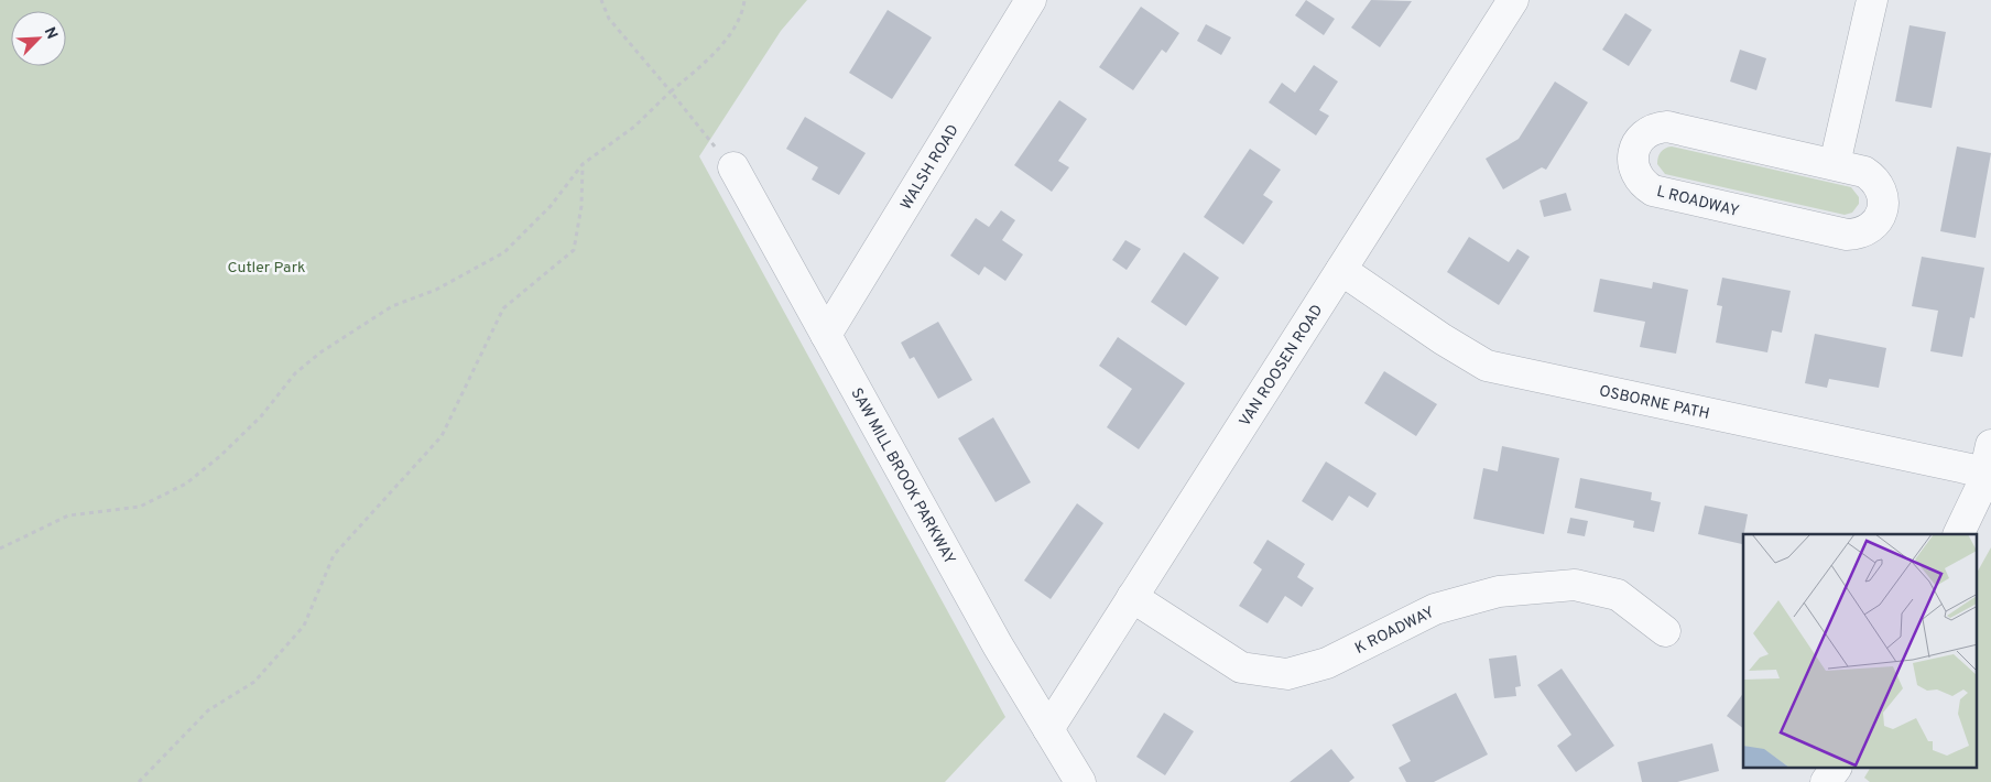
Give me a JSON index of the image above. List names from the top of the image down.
{
  "streets": {
    "street": [
      "WALSH ROAD",
      "L ROADWAY",
      "VAN ROOSEN ROAD",
      "OSBORNE PATH",
      "SAW MILL BROOK PARKWAY",
      "K ROADWAY"
    ]
  },
  "crossings": [
    ["WALSH ROAD", "SAW MILL BROOK PARKWAY"],
    ["VAN ROOSEN ROAD", "OSBORNE PATH"],
    ["VAN ROOSEN ROAD", "SAW MILL BROOK PARKWAY"],
    ["VAN ROOSEN ROAD", "K ROADWAY"]
  ],
  "parks": ["Cutler Park"],
  "north": "top right"
}
